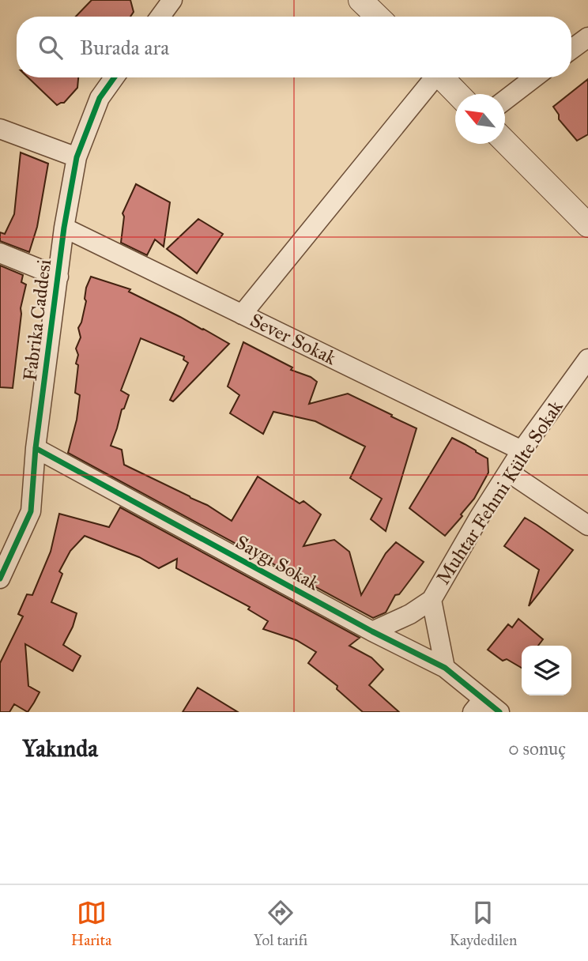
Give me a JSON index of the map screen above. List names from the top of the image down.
{
  "streets": {
    "street": [
      "Fabrika Caddesi",
      "Sever Sokak",
      "Muhtar Fehmi Külte Sokak",
      "Saygı Sokak"
    ]
  },
  "crossings": [
    ["Fabrika Caddesi", "Sever Sokak"],
    ["Fabrika Caddesi", "Saygı Sokak"],
    ["Sever Sokak", "Muhtar Fehmi Külte Sokak"],
    ["Muhtar Fehmi Külte Sokak", "Saygı Sokak"]
  ],
  "north": "top left",
  "page": {
    "search": "Burada ara",
    "heading": ["Yakında", "0 sonuç"],
    "nav": ["Harita", "Yol tarifi", "Kaydedilen"]
  }
}
